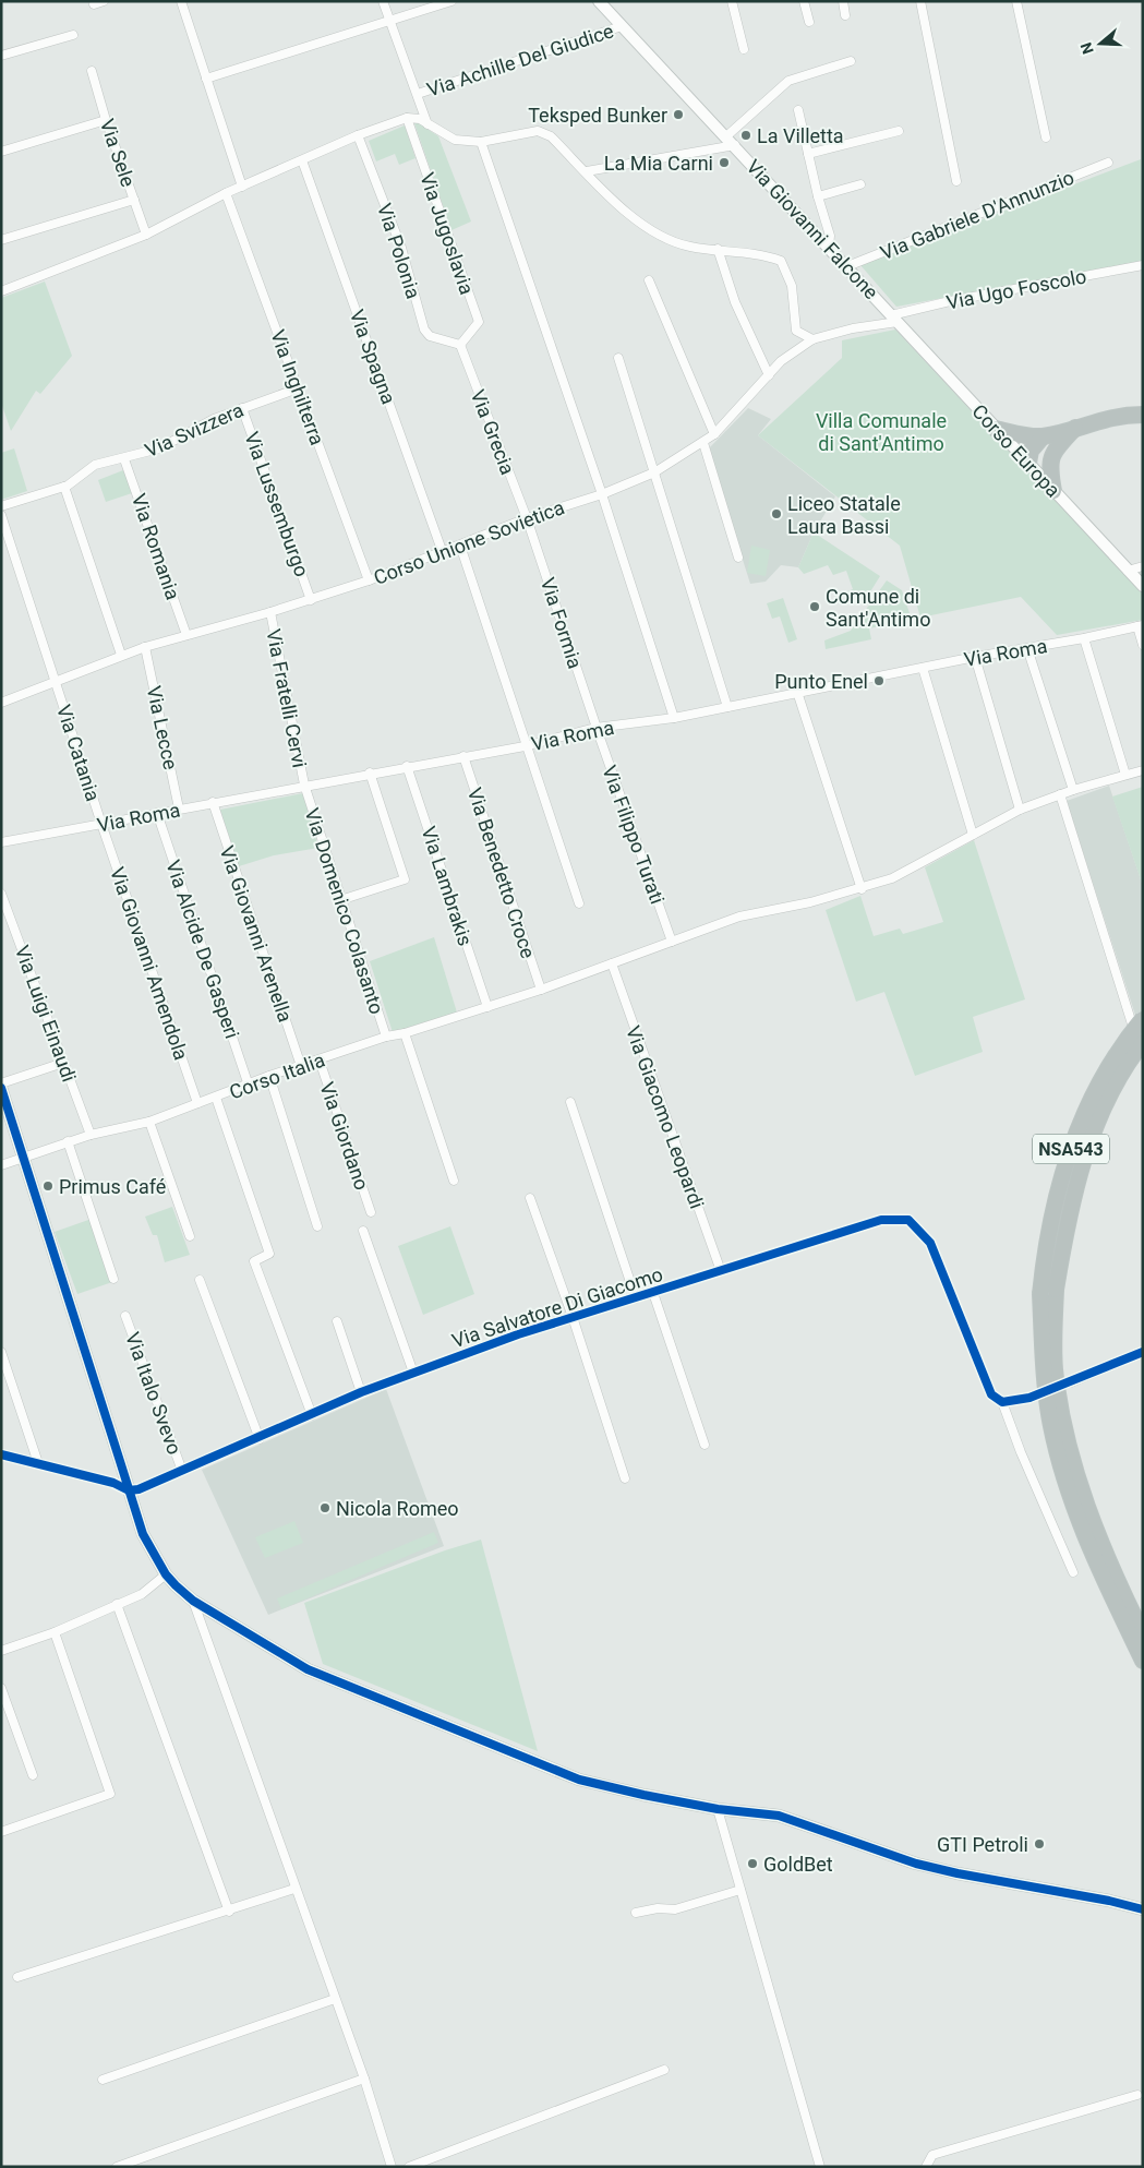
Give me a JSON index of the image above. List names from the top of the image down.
{
  "streets": {
    "highway": ["NSA543"],
    "street": [
      "Via Achille Del Giudice",
      "Via Sele",
      "Via Gabriele D'Annunzio",
      "Via Giovanni Falcone",
      "Via Jugoslavia",
      "Via Polonia",
      "Via Ugo Foscolo",
      "Via Spagna",
      "Via Inghilterra",
      "Via Svizzera",
      "Via Grecia",
      "Corso Europa",
      "Via Lussemburgo",
      "Corso Unione Sovietica",
      "Via Romania",
      "Via Formia",
      "Via Roma",
      "Via Fratelli Cervi",
      "Via Lecce",
      "Via Catania",
      "Via Filippo Turati",
      "Via Benedetto Croce",
      "Via Lambrakis",
      "Via Domenico Colasanto",
      "Via Giovanni Arenella",
      "Via Alcide De Gasperi",
      "Via Giovanni Amendola",
      "Via Luigi Einaudi",
      "Corso Italia",
      "Via Giacomo Leopardi",
      "Via Giordano",
      "Via Salvatore Di Giacomo",
      "Via Italo Svevo"
    ]
  },
  "crossings": [
    ["Via Achille Del Giudice", "Via Giovanni Falcone"],
    ["Via Gabriele D'Annunzio", "Via Giovanni Falcone"],
    ["Via Giovanni Falcone", "Via Ugo Foscolo"],
    ["Via Giovanni Falcone", "Corso Europa"],
    ["Via Giovanni Falcone", "Corso Unione Sovietica"],
    ["Via Jugoslavia", "Via Polonia"],
    ["Via Jugoslavia", "Via Grecia"],
    ["Via Polonia", "Via Grecia"],
    ["Via Ugo Foscolo", "Corso Europa"],
    ["Via Ugo Foscolo", "Corso Unione Sovietica"],
    ["Via Spagna", "Corso Unione Sovietica"],
    ["Via Inghilterra", "Via Svizzera"],
    ["Via Inghilterra", "Corso Unione Sovietica"],
    ["Via Svizzera", "Via Lussemburgo"],
    ["Via Svizzera", "Via Romania"],
    ["Via Grecia", "Corso Unione Sovietica"],
    ["Via Grecia", "Via Formia"],
    ["Corso Europa", "Corso Unione Sovietica"],
    ["Via Lussemburgo", "Corso Unione Sovietica"],
    ["Corso Unione Sovietica", "Via Romania"],
    ["Corso Unione Sovietica", "Via Formia"],
    ["Corso Unione Sovietica", "Via Fratelli Cervi"],
    ["Corso Unione Sovietica", "Via Lecce"],
    ["Corso Unione Sovietica", "Via Catania"],
    ["Via Formia", "Via Roma"],
    ["Via Formia", "Via Filippo Turati"],
    ["Via Roma", "Via Fratelli Cervi"],
    ["Via Roma", "Via Lecce"],
    ["Via Roma", "Via Catania"],
    ["Via Roma", "Via Filippo Turati"],
    ["Via Roma", "Via Benedetto Croce"],
    ["Via Roma", "Via Lambrakis"],
    ["Via Roma", "Via Domenico Colasanto"],
    ["Via Roma", "Via Giovanni Arenella"],
    ["Via Roma", "Via Alcide De Gasperi"],
    ["Via Roma", "Via Giovanni Amendola"],
    ["Via Fratelli Cervi", "Via Domenico Colasanto"],
    ["Via Catania", "Via Giovanni Amendola"],
    ["Via Filippo Turati", "Corso Italia"],
    ["Via Benedetto Croce", "Corso Italia"],
    ["Via Lambrakis", "Corso Italia"],
    ["Via Domenico Colasanto", "Corso Italia"],
    ["Via Giovanni Arenella", "Corso Italia"],
    ["Via Alcide De Gasperi", "Corso Italia"],
    ["Via Giovanni Amendola", "Corso Italia"],
    ["Via Luigi Einaudi", "Corso Italia"],
    ["Corso Italia", "Via Giacomo Leopardi"],
    ["Corso Italia", "Via Giordano"],
    ["Via Giacomo Leopardi", "Via Salvatore Di Giacomo"],
    ["Via Salvatore Di Giacomo", "Via Italo Svevo"]
  ],
  "parks": ["Villa Comunale di Sant'Antimo"],
  "places": [
    "Teksped Bunker",
    "La Villetta",
    "La Mia Carni",
    "Liceo Statale Laura Bassi",
    "Comune di Sant'Antimo",
    "Punto Enel",
    "Primus Café",
    "Nicola Romeo",
    "GTI Petroli",
    "GoldBet"
  ],
  "north": "left"
}
